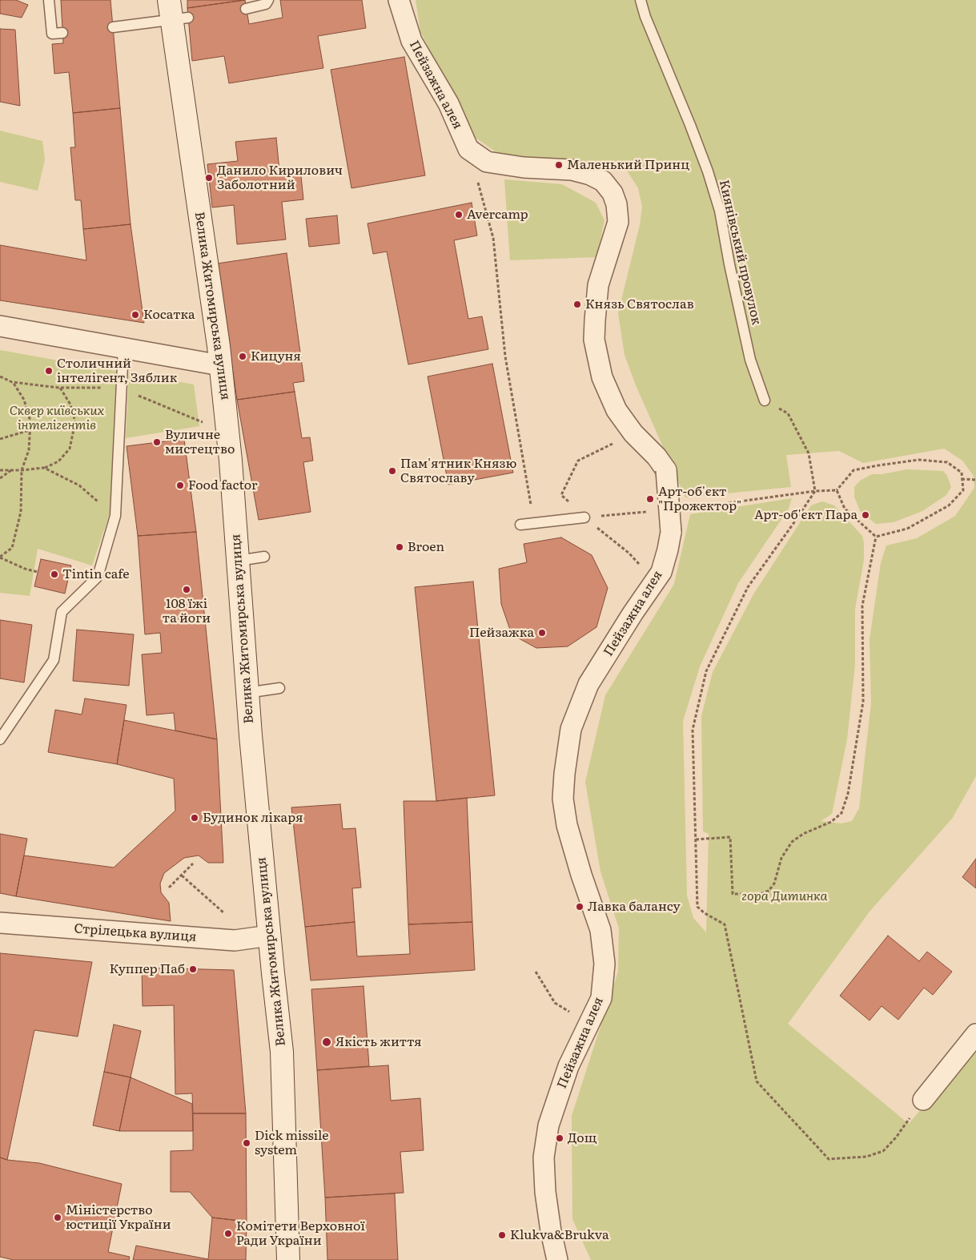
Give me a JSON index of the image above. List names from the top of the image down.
{
  "streets": {
    "main road": ["Велика Житомирська вулиця"],
    "street": ["Пейзажна алея", "Стрілецька вулиця"],
    "lane": ["Киянівський провулок"]
  },
  "crossings": [
    ["Велика Житомирська вулиця", "Стрілецька вулиця"]
  ],
  "parks": ["Сквер київських інтелігентів", "гора Дитинка"],
  "places": [
    "Маленький Принц",
    "Данило Кирилович Заболотний",
    "Avercamp",
    "Князь Святослав",
    "Косатка",
    "Кицуня",
    "Столичний інтелігент, Зяблик",
    "Вуличне мистецтво",
    "Пам'ятник Князю Святославу",
    "Food factor",
    "Арт-об'єкт \"Прожектор\"",
    "Арт-об'єкт Пара",
    "Broen",
    "Tintin cafe",
    "108 їжі та йоги",
    "Пейзажка",
    "Будинок лікаря",
    "Лавка балансу",
    "Куппер Паб",
    "Якість життя",
    "Дощ",
    "Dick missile system",
    "Міністерство юстиції України",
    "Комітети Верховної Ради України",
    "Klukva&Brukva"
  ]
}
